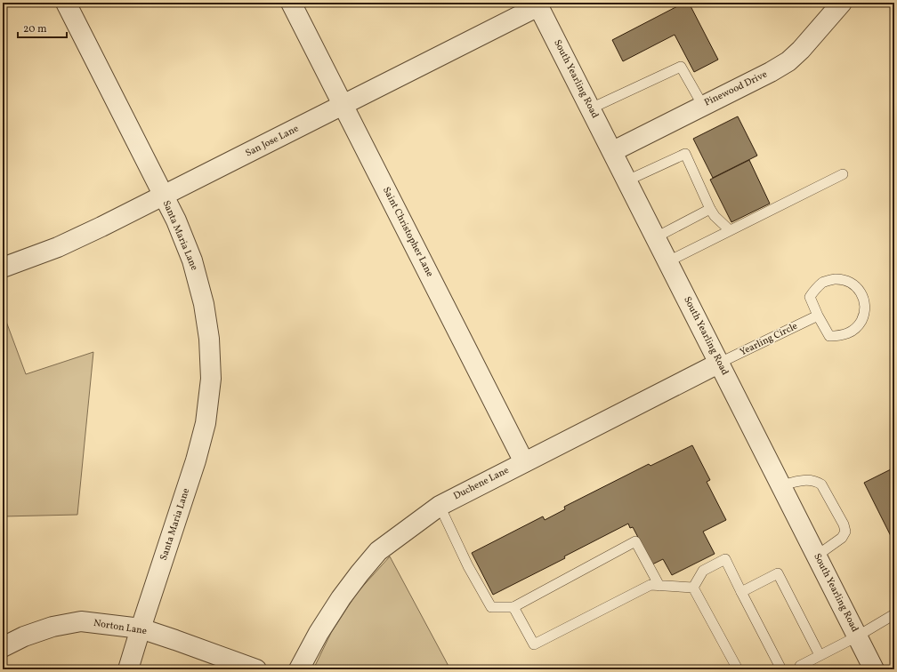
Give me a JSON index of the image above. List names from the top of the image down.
{
  "streets": {
    "street": [
      "South Yearling Road",
      "Pinewood Drive",
      "San Jose Lane",
      "Saint Christopher Lane",
      "Santa Maria Lane",
      "Duchene Lane",
      "Norton Lane"
    ],
    "lane": ["Yearling Circle"]
  },
  "crossings": [
    ["South Yearling Road", "Pinewood Drive"],
    ["South Yearling Road", "San Jose Lane"],
    ["South Yearling Road", "Yearling Circle"],
    ["South Yearling Road", "Duchene Lane"],
    ["San Jose Lane", "Saint Christopher Lane"],
    ["San Jose Lane", "Santa Maria Lane"],
    ["Saint Christopher Lane", "Duchene Lane"],
    ["Santa Maria Lane", "Norton Lane"],
    ["Yearling Circle", "Duchene Lane"]
  ],
  "scale_bar": "20 m"
}
